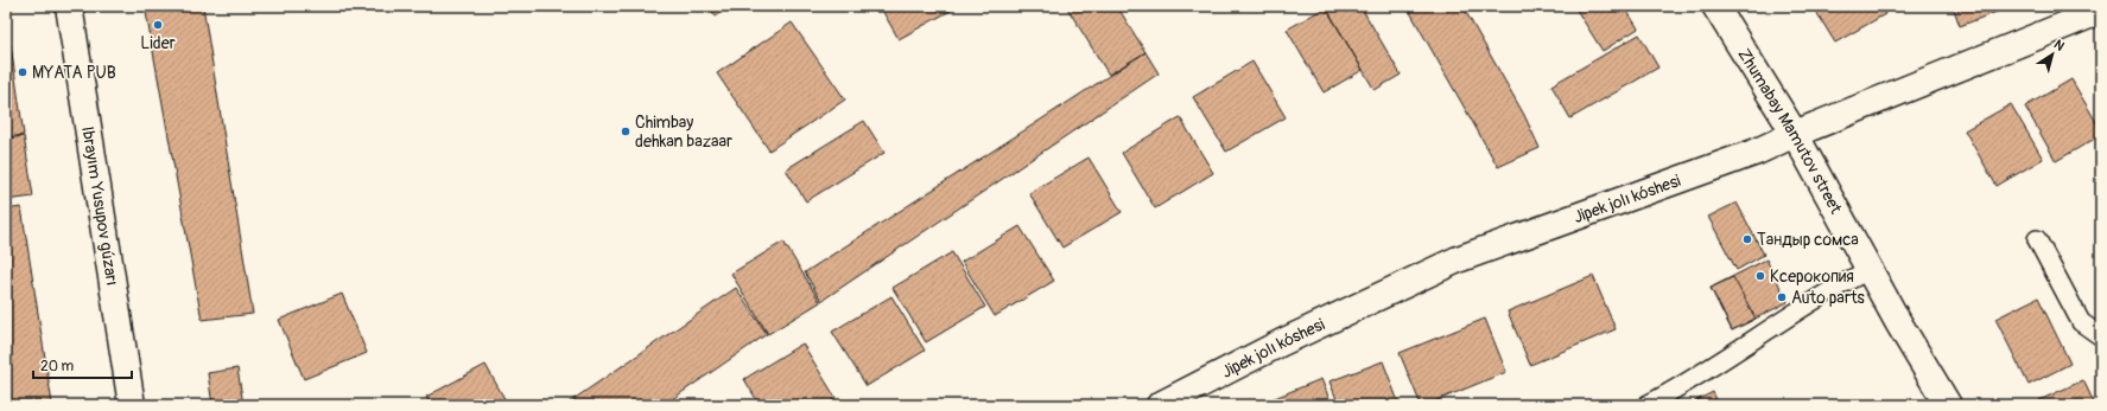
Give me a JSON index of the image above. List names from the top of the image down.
{
  "streets": {
    "street": ["Zhumabay Mamutov street", "Jipek jolı kóshesi", "Ibrayım Yusupov gúzarı"]
  },
  "crossings": [
    ["Zhumabay Mamutov street", "Jipek jolı kóshesi"]
  ],
  "places": [
    "Lider",
    "MYATA PUB",
    "Chimbay dehkan bazaar",
    "Тандыр сомса",
    "Ксерокопия",
    "Auto parts"
  ],
  "scale_bar": "20 m",
  "north": "top right"
}
